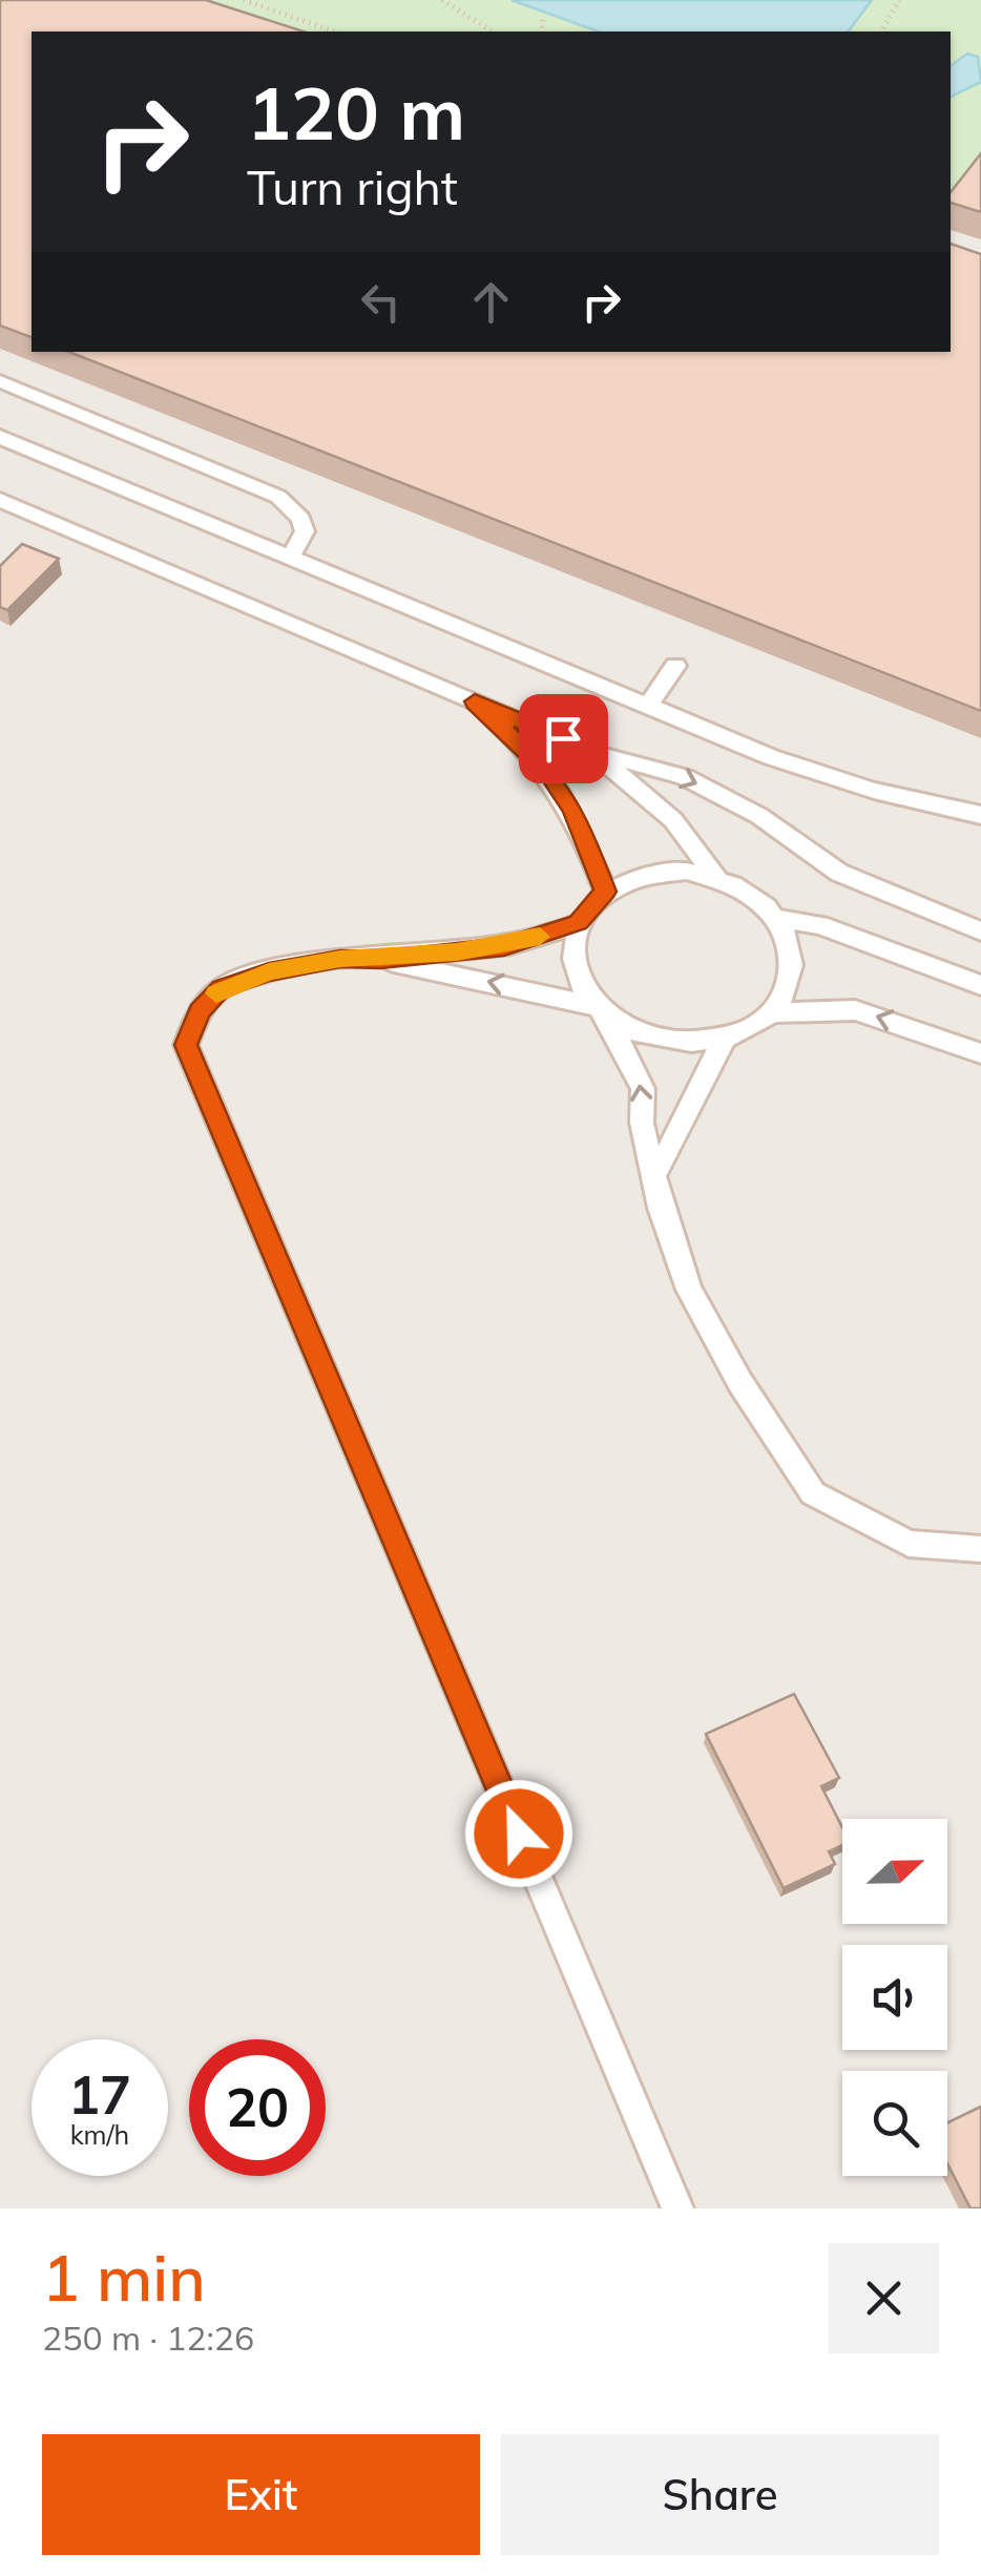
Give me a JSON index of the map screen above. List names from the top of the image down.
{
  "north": "right",
  "page": {
    "turn": ["120 m", "Turn right"],
    "speed": "17 km/h",
    "limit": "20",
    "heading": ["1 min", "250 m · 12:26"],
    "buttons": ["Exit", "Share"]
  }
}
